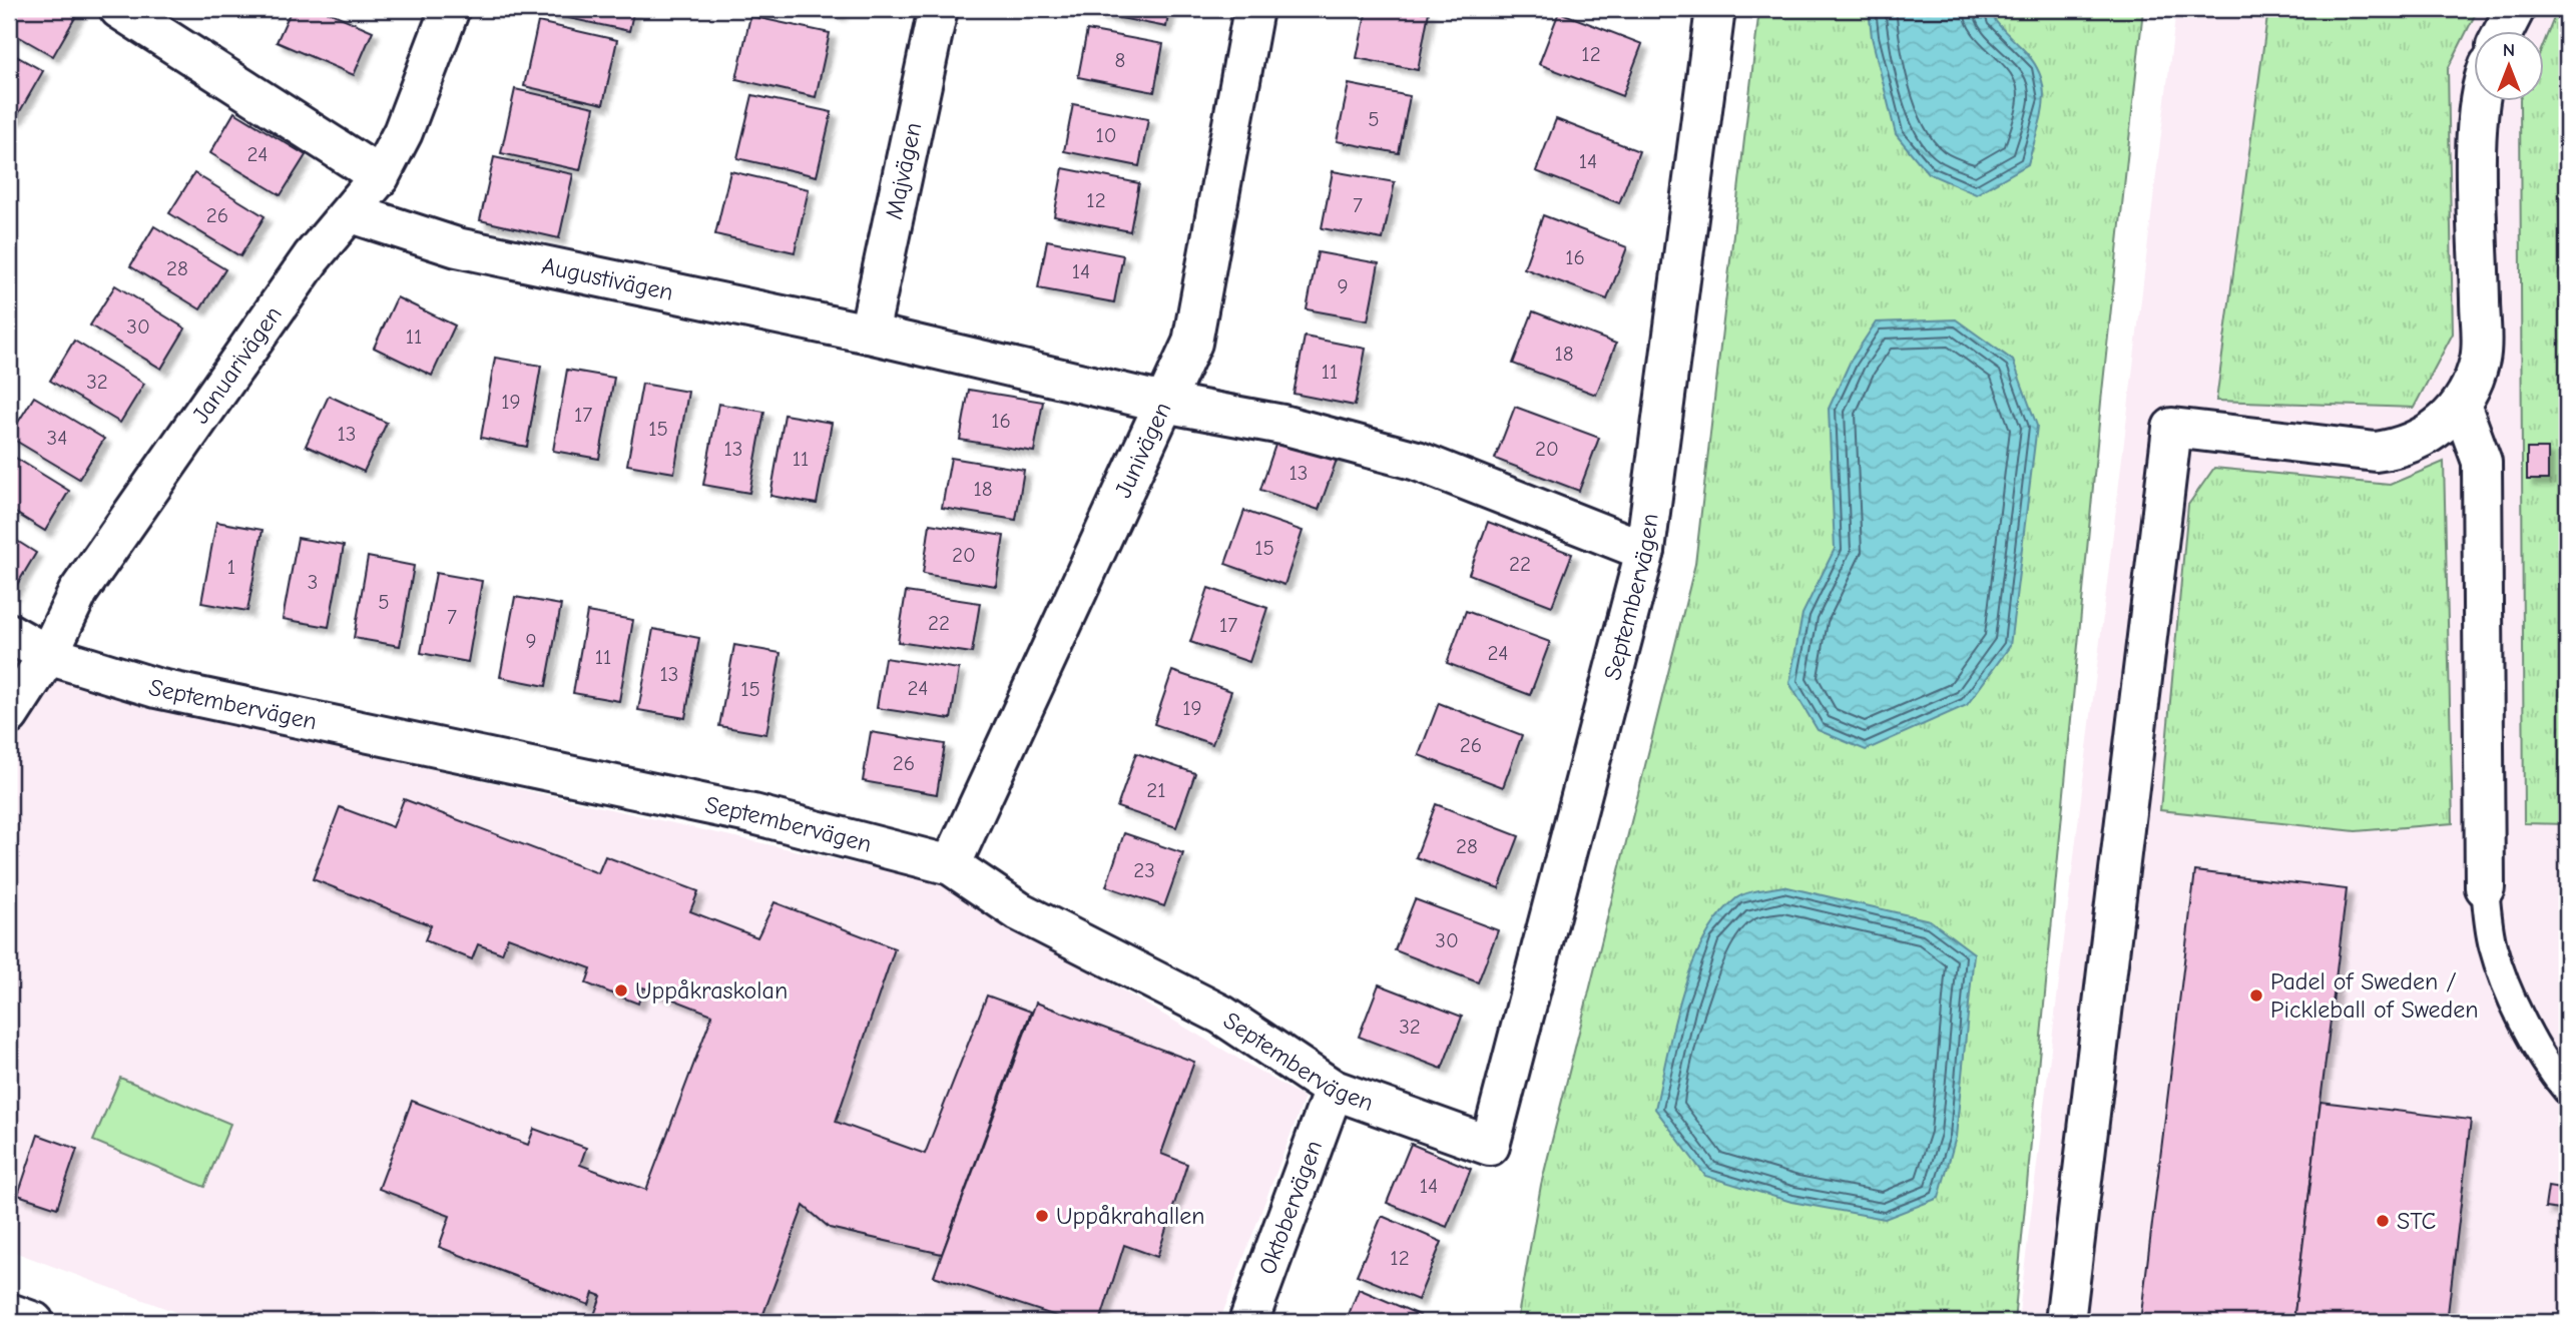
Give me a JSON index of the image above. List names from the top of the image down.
{
  "streets": {
    "street": [
      "Majvägen",
      "Augustivägen",
      "Januarivägen",
      "Junivägen",
      "Septembervägen",
      "Oktobervägen"
    ]
  },
  "crossings": [
    ["Majvägen", "Augustivägen"],
    ["Augustivägen", "Januarivägen"],
    ["Augustivägen", "Junivägen"],
    ["Augustivägen", "Septembervägen"],
    ["Januarivägen", "Septembervägen"],
    ["Junivägen", "Septembervägen"],
    ["Septembervägen", "Oktobervägen"]
  ],
  "places": [
    "Uppåkraskolan",
    "Padel of Sweden / Pickleball of Sweden",
    "Uppåkrahallen",
    "STC"
  ],
  "house_numbers": [
    "12",
    "8",
    "5",
    "10",
    "24",
    "14",
    "12",
    "7",
    "26",
    "16",
    "28",
    "14",
    "9",
    "30",
    "11",
    "18",
    "11",
    "32",
    "19",
    "17",
    "16",
    "15",
    "13",
    "34",
    "13",
    "20",
    "11",
    "13",
    "18",
    "15",
    "20",
    "22",
    "1",
    "3",
    "5",
    "7",
    "22",
    "17",
    "9",
    "24",
    "11",
    "13",
    "24",
    "15",
    "19",
    "26",
    "26",
    "21",
    "28",
    "23",
    "30",
    "32",
    "14",
    "12"
  ],
  "north": "top"
}
